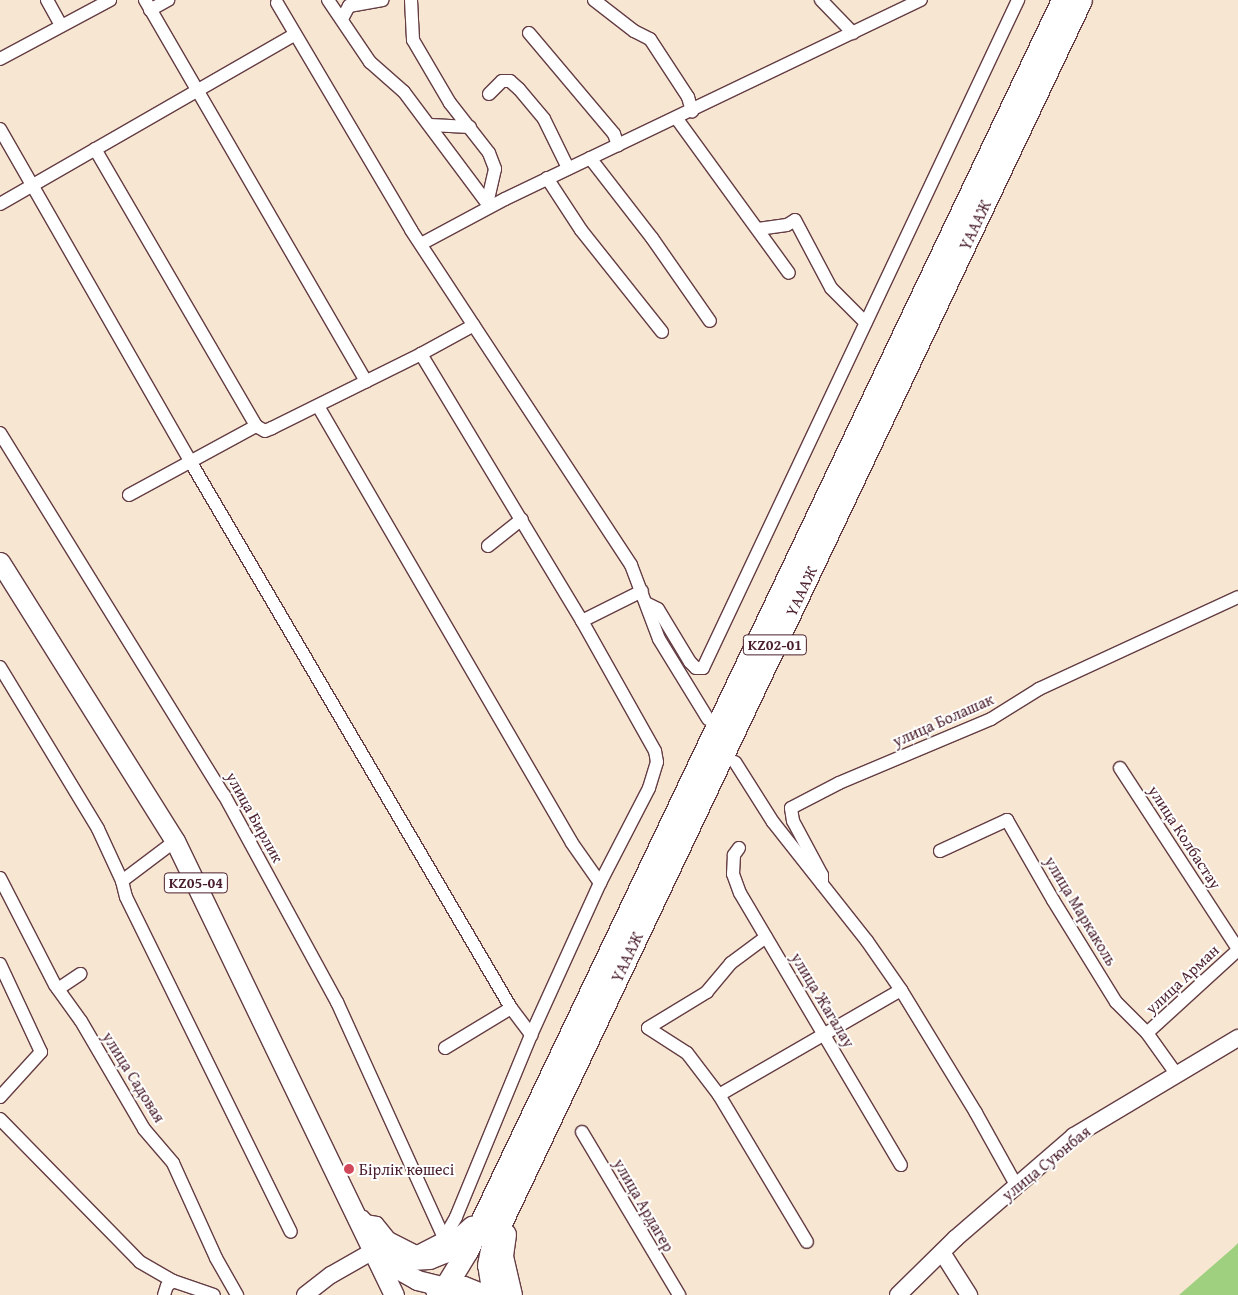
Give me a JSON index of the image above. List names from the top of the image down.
{
  "streets": {
    "highway": ["ҮАААЖ", "KZ02-01"],
    "main road": ["KZ05-04", "улица Суюнбая"],
    "street": [
      "улица Болашак",
      "улица Бирлик",
      "улица Колбастау",
      "улица Маркаколь",
      "улица Арман",
      "улица Жагалау",
      "улица Садовая",
      "улица Ардагер"
    ]
  },
  "crossings": [
    ["улица Колбастау", "улица Арман"],
    ["улица Маркаколь", "улица Арман"],
    ["улица Маркаколь", "улица Суюнбая"]
  ],
  "places": ["Бірлік көшесі"]
}
